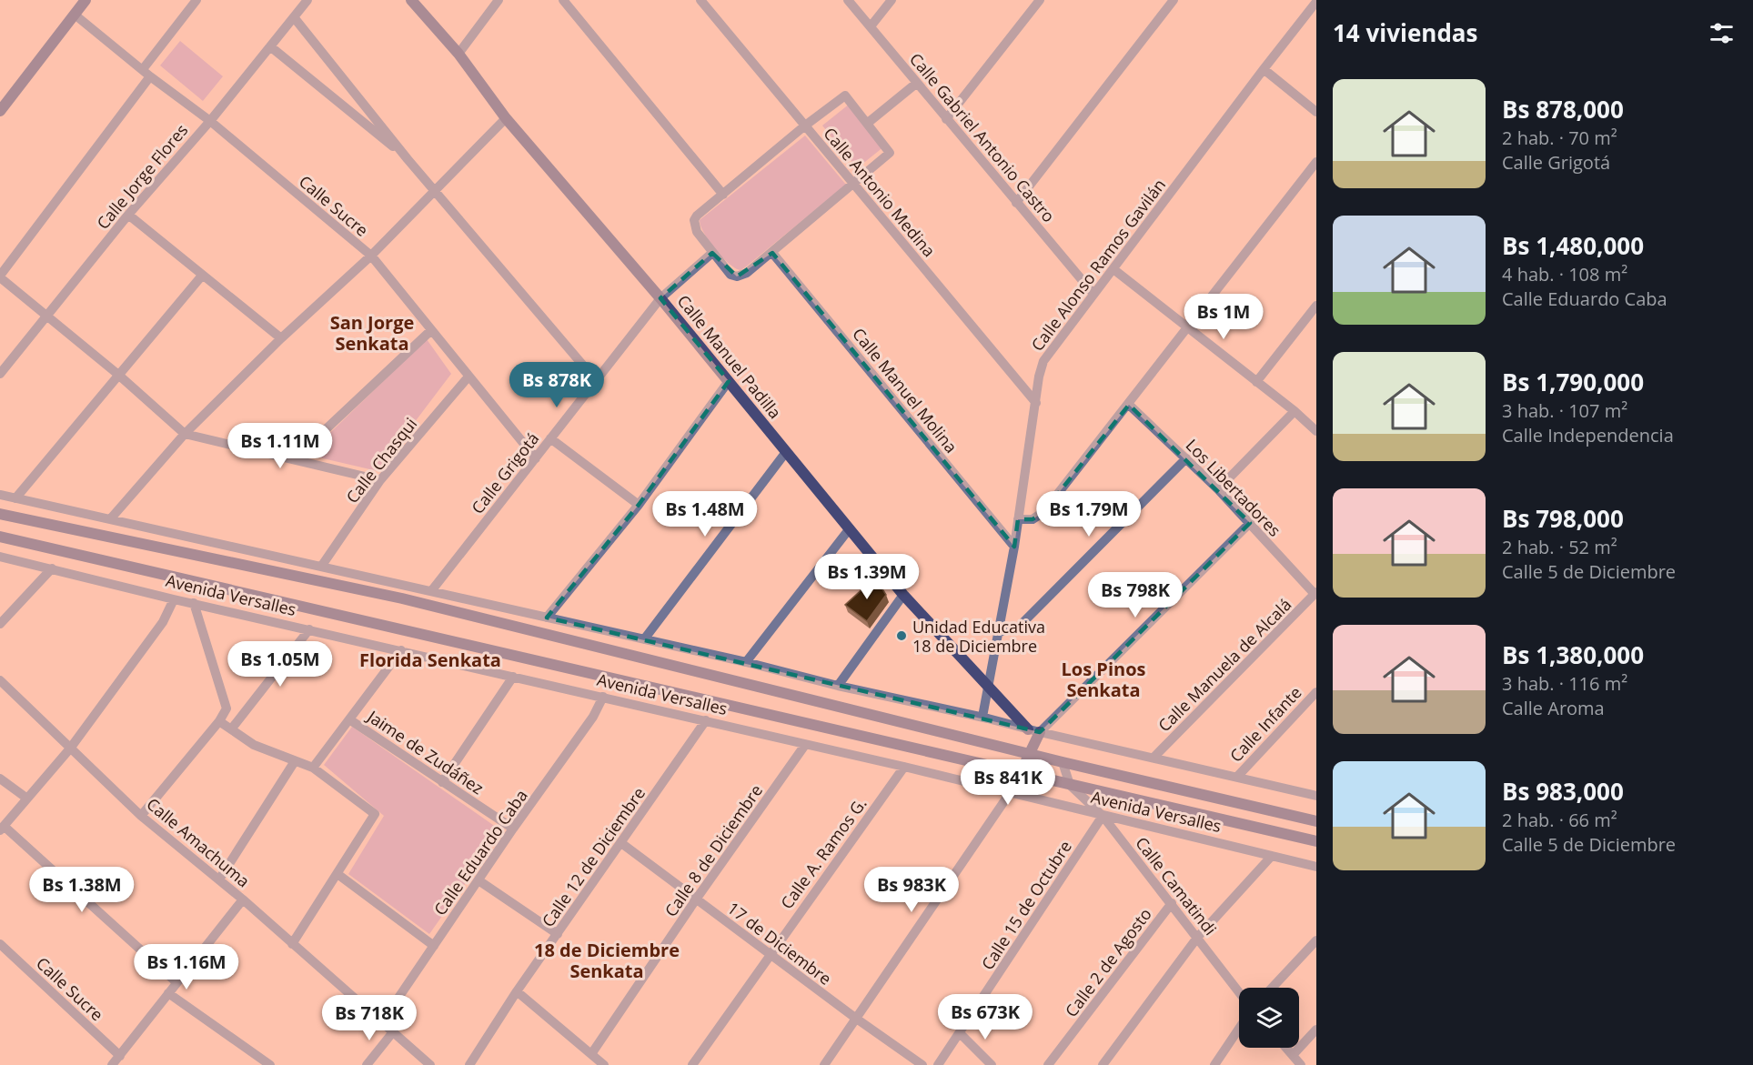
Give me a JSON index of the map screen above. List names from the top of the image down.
{
  "streets": {
    "street": [
      "Calle Gabriel Antonio Castro",
      "Calle Jorge Flores",
      "Calle Antonio Medina",
      "Calle Sucre",
      "Calle Alonso Ramos Gavilán",
      "Calle Manuel Padilla",
      "Calle Manuel Molina",
      "Calle Chasqui",
      "Calle Grigotá",
      "Los Libertadores",
      "Avenida Versalles",
      "Calle Manuela de Alcalá",
      "Calle Infante",
      "Jaime de Zudáñez",
      "Calle Amachuma",
      "Calle 8 de Diciembre",
      "Calle Eduardo Caba",
      "Calle A. Ramos G.",
      "Calle 12 de Diciembre",
      "Calle Camatindi",
      "Calle 15 de Octubre",
      "17 de Diciembre",
      "Calle 2 de Agosto"
    ]
  },
  "crossings": [
    ["Calle Gabriel Antonio Castro", "Calle Alonso Ramos Gavilán"],
    ["Calle Jorge Flores", "Calle Sucre"],
    ["Calle Antonio Medina", "Calle Alonso Ramos Gavilán"],
    ["Calle Sucre", "Calle Chasqui"],
    ["Calle Sucre", "Calle Grigotá"],
    ["Calle Alonso Ramos Gavilán", "Calle Manuel Padilla"],
    ["Calle Alonso Ramos Gavilán", "Calle Manuel Molina"],
    ["Calle Manuel Padilla", "Calle Grigotá"],
    ["Los Libertadores", "Calle Manuela de Alcalá"],
    ["Avenida Versalles", "Calle 8 de Diciembre"],
    ["Avenida Versalles", "Calle Eduardo Caba"],
    ["Avenida Versalles", "Calle A. Ramos G."],
    ["Avenida Versalles", "Calle 12 de Diciembre"],
    ["Avenida Versalles", "Calle Camatindi"],
    ["Avenida Versalles", "Calle 15 de Octubre"],
    ["Jaime de Zudáñez", "Calle Eduardo Caba"],
    ["Calle Amachuma", "Calle Eduardo Caba"],
    ["Calle 8 de Diciembre", "17 de Diciembre"],
    ["Calle A. Ramos G.", "17 de Diciembre"],
    ["Calle 12 de Diciembre", "17 de Diciembre"],
    ["Calle Camatindi", "Calle 15 de Octubre"],
    ["Calle Camatindi", "Calle 2 de Agosto"]
  ],
  "districts": [
    "San Jorge Senkata",
    "Florida Senkata",
    "Los Pinos Senkata",
    "18 de Diciembre Senkata"
  ],
  "places": ["Unidad Educativa 18 de Diciembre"],
  "page": {
    "heading": "14 viviendas",
    "list": [
      {
        "name": "Bs 878,000",
        "note": "2 hab. · 70 m² · Calle Grigotá"
      },
      {
        "name": "Bs 1,480,000",
        "note": "4 hab. · 108 m² · Calle Eduardo Caba"
      },
      {
        "name": "Bs 1,790,000",
        "note": "3 hab. · 107 m² · Calle Independencia"
      },
      {
        "name": "Bs 798,000",
        "note": "2 hab. · 52 m² · Calle 5 de Diciembre"
      },
      {
        "name": "Bs 1,380,000",
        "note": "3 hab. · 116 m² · Calle Aroma"
      },
      {
        "name": "Bs 983,000",
        "note": "2 hab. · 66 m² · Calle 5 de Diciembre"
      }
    ],
    "price": [
      "Bs 1M",
      "Bs 878K",
      "Bs 1.11M",
      "Bs 1.48M",
      "Bs 1.79M",
      "Bs 1.39M",
      "Bs 798K",
      "Bs 1.05M",
      "Bs 841K",
      "Bs 1.38M",
      "Bs 983K",
      "Bs 1.16M",
      "Bs 673K",
      "Bs 718K"
    ]
  }
}
